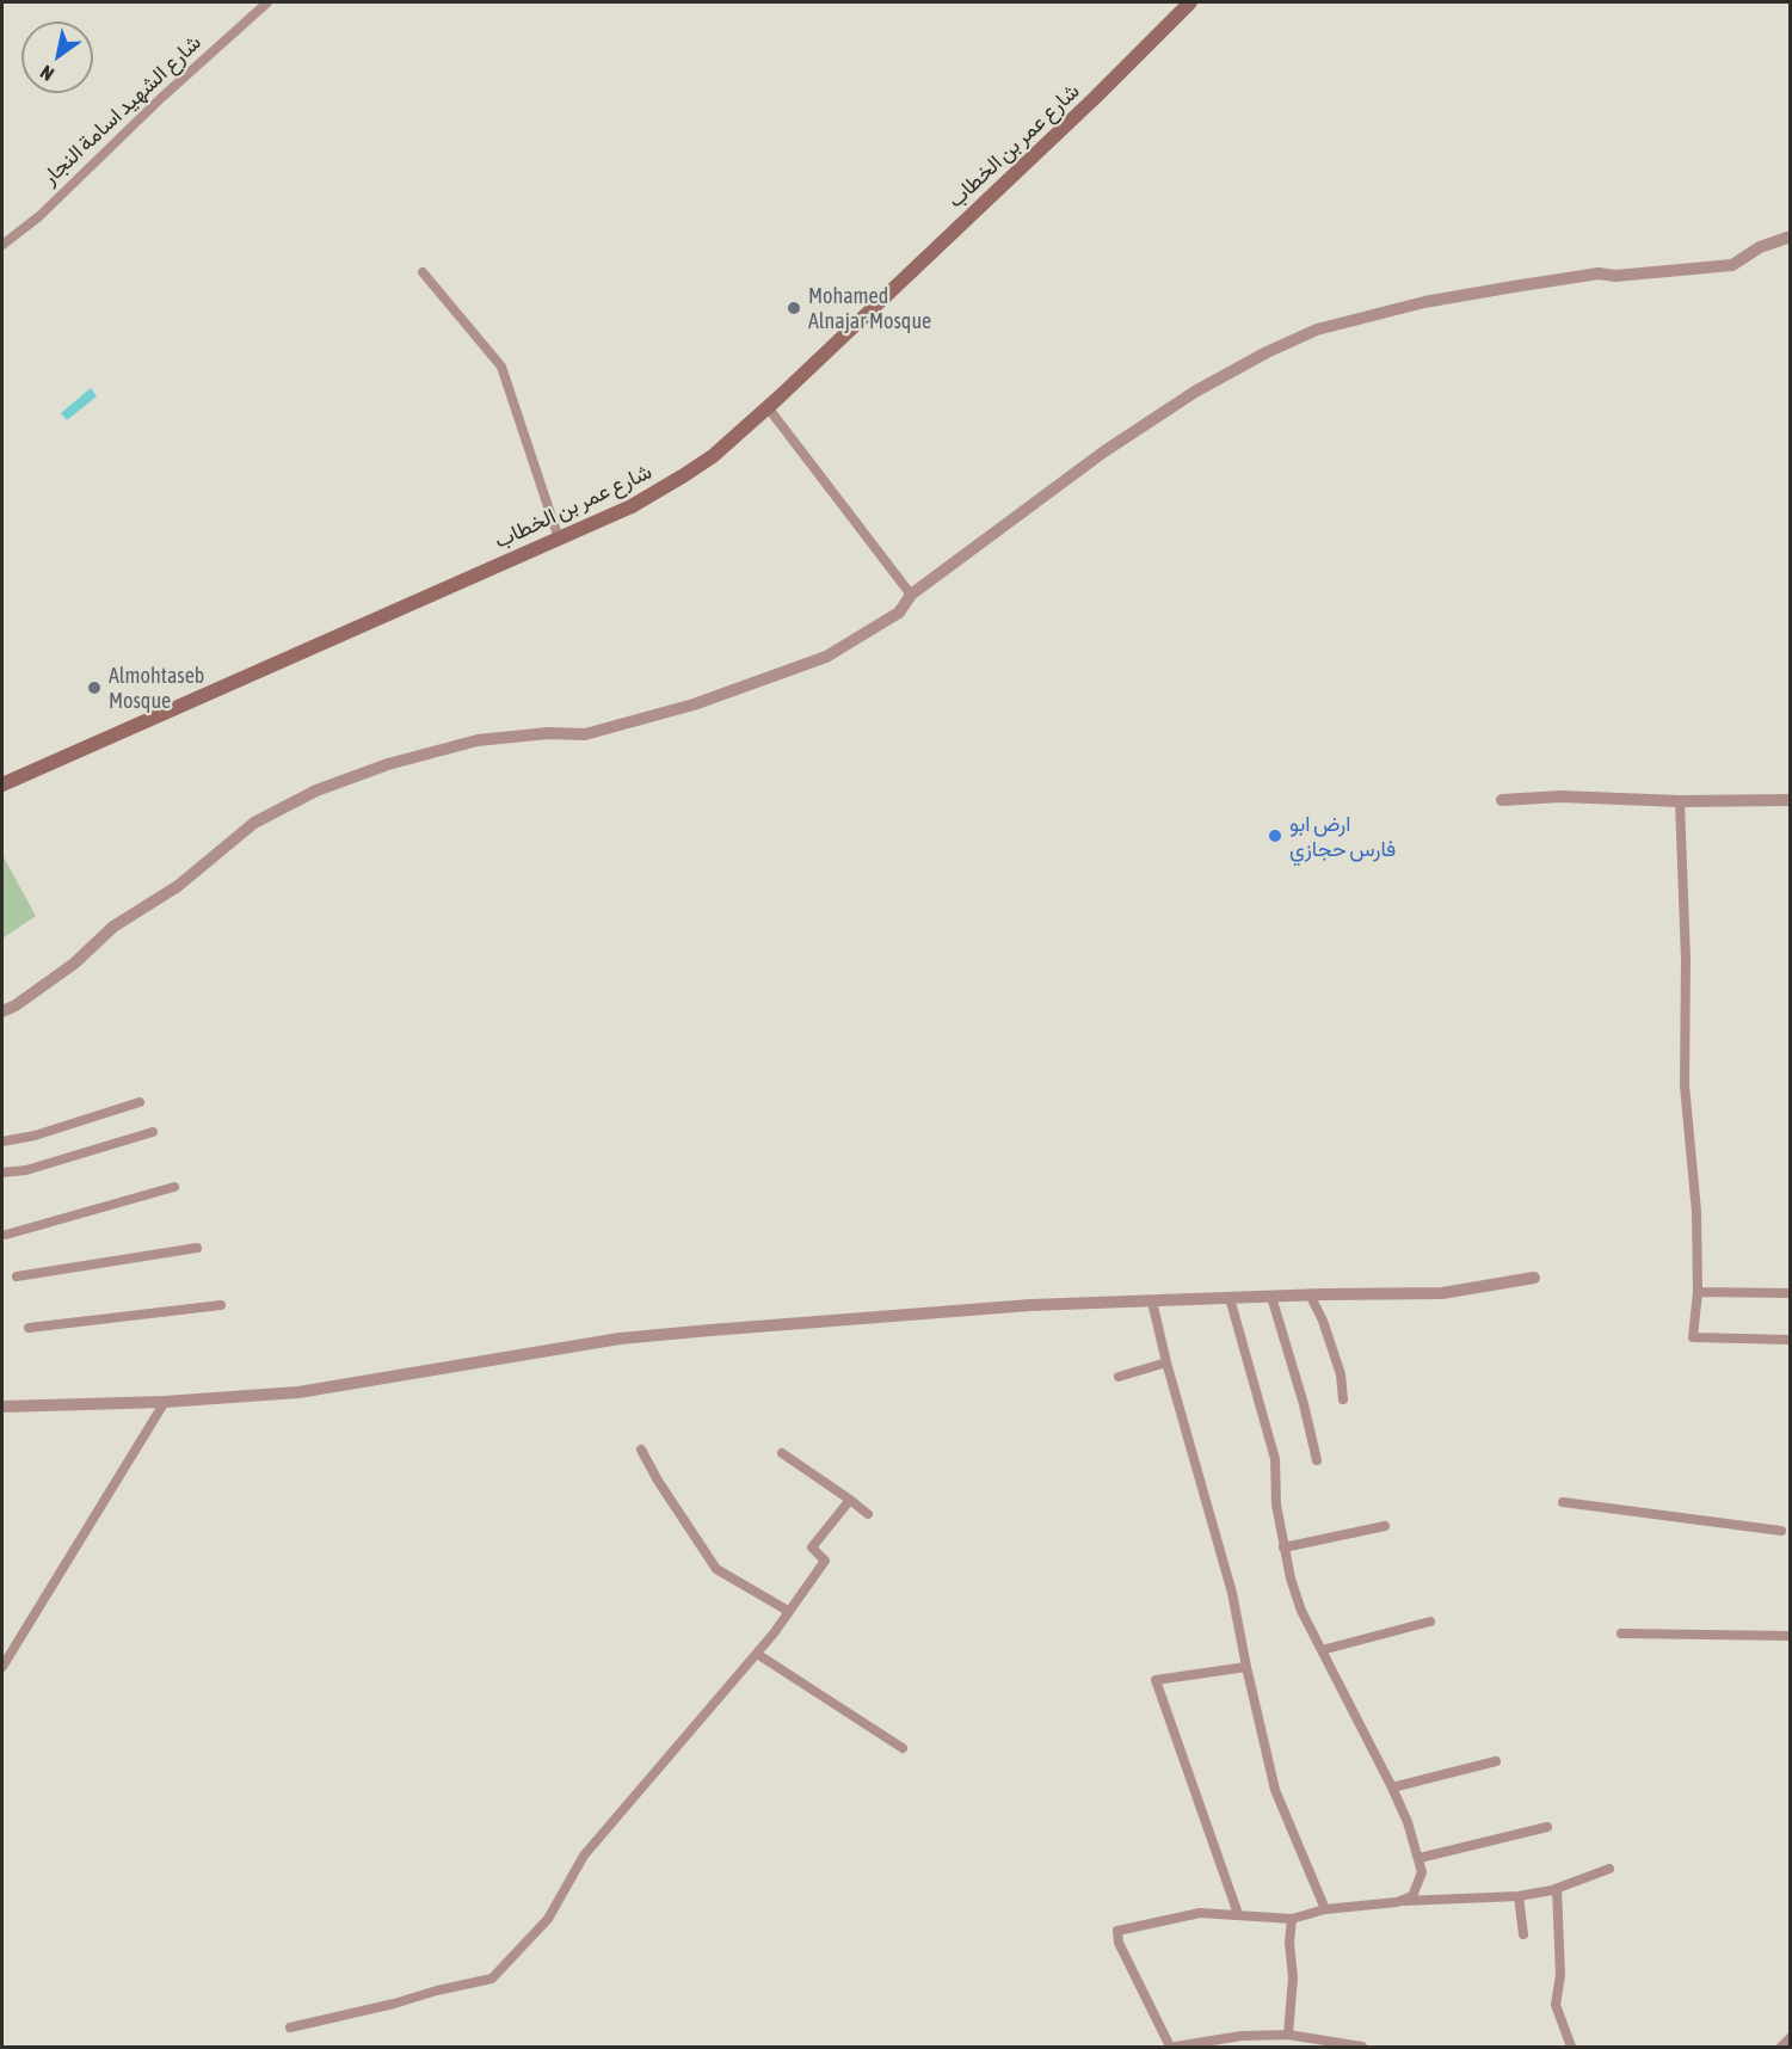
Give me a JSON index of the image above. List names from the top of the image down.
{
  "streets": {
    "main road": ["شارع عمر بن الخطاب"],
    "street": ["شارع الشهيد اسامة النجار"]
  },
  "places": ["Mohamed Alnajar Mosque", "Almohtaseb Mosque", "ارض ابو فارس حجازي"],
  "north": "bottom left"
}
